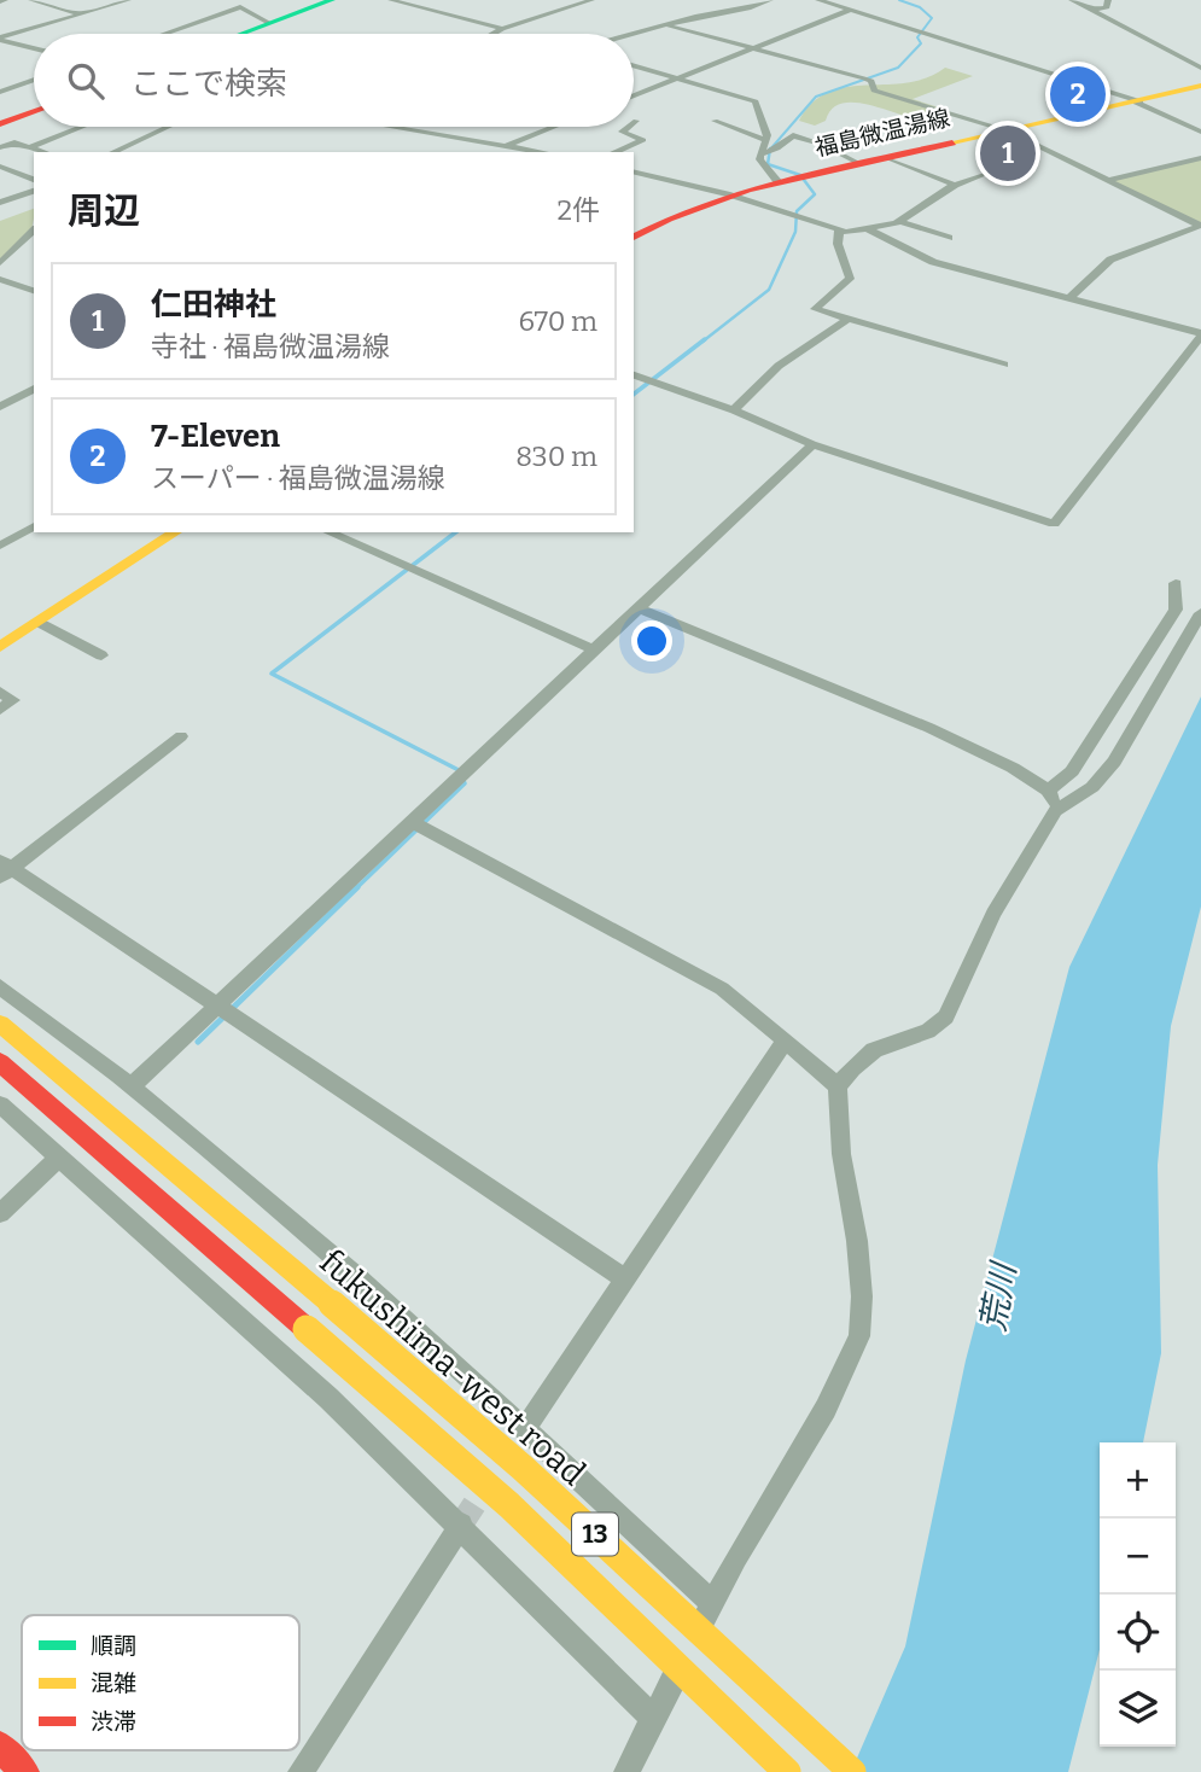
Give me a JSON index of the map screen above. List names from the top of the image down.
{
  "streets": {
    "main road": ["福島微温湯線", "fukushima-west road", "13"]
  },
  "water": ["荒川"],
  "legend": ["順調", "混雑", "渋滞"],
  "page": {
    "search": "ここで検索",
    "pins": ["2", "1"],
    "heading": ["周辺", "2件"],
    "list": [
      {
        "mark": "1",
        "name": "仁田神社",
        "note": "寺社 · 福島微温湯線",
        "value": "670 m"
      },
      {
        "mark": "2",
        "name": "7-Eleven",
        "note": "スーパー · 福島微温湯線",
        "value": "830 m"
      }
    ],
    "map_buttons": ["+", "−"]
  }
}
